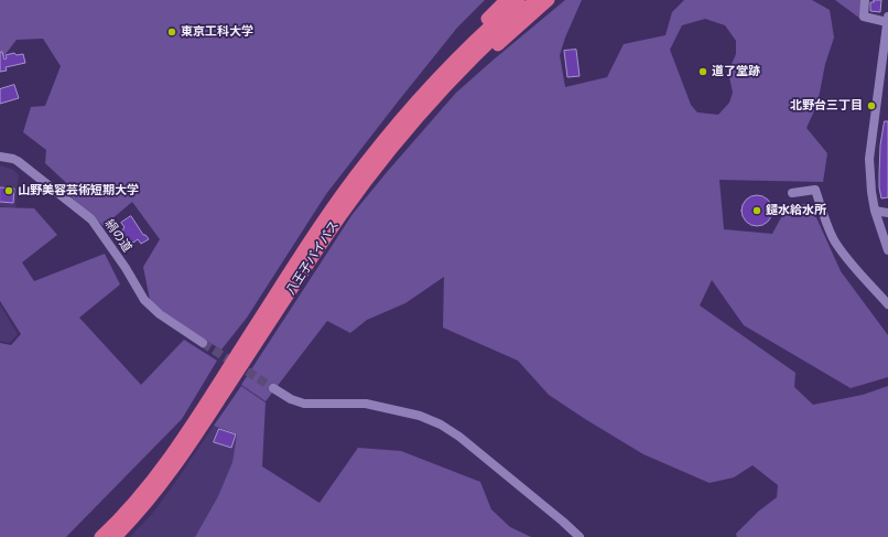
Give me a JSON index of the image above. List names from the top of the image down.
{
  "streets": {
    "highway": ["八王子バイパス"],
    "street": ["絹の道"]
  },
  "places": [
    "東京工科大学",
    "道了堂跡",
    "北野台三丁目",
    "山野美容芸術短期大学",
    "鑓水給水所"
  ]
}
